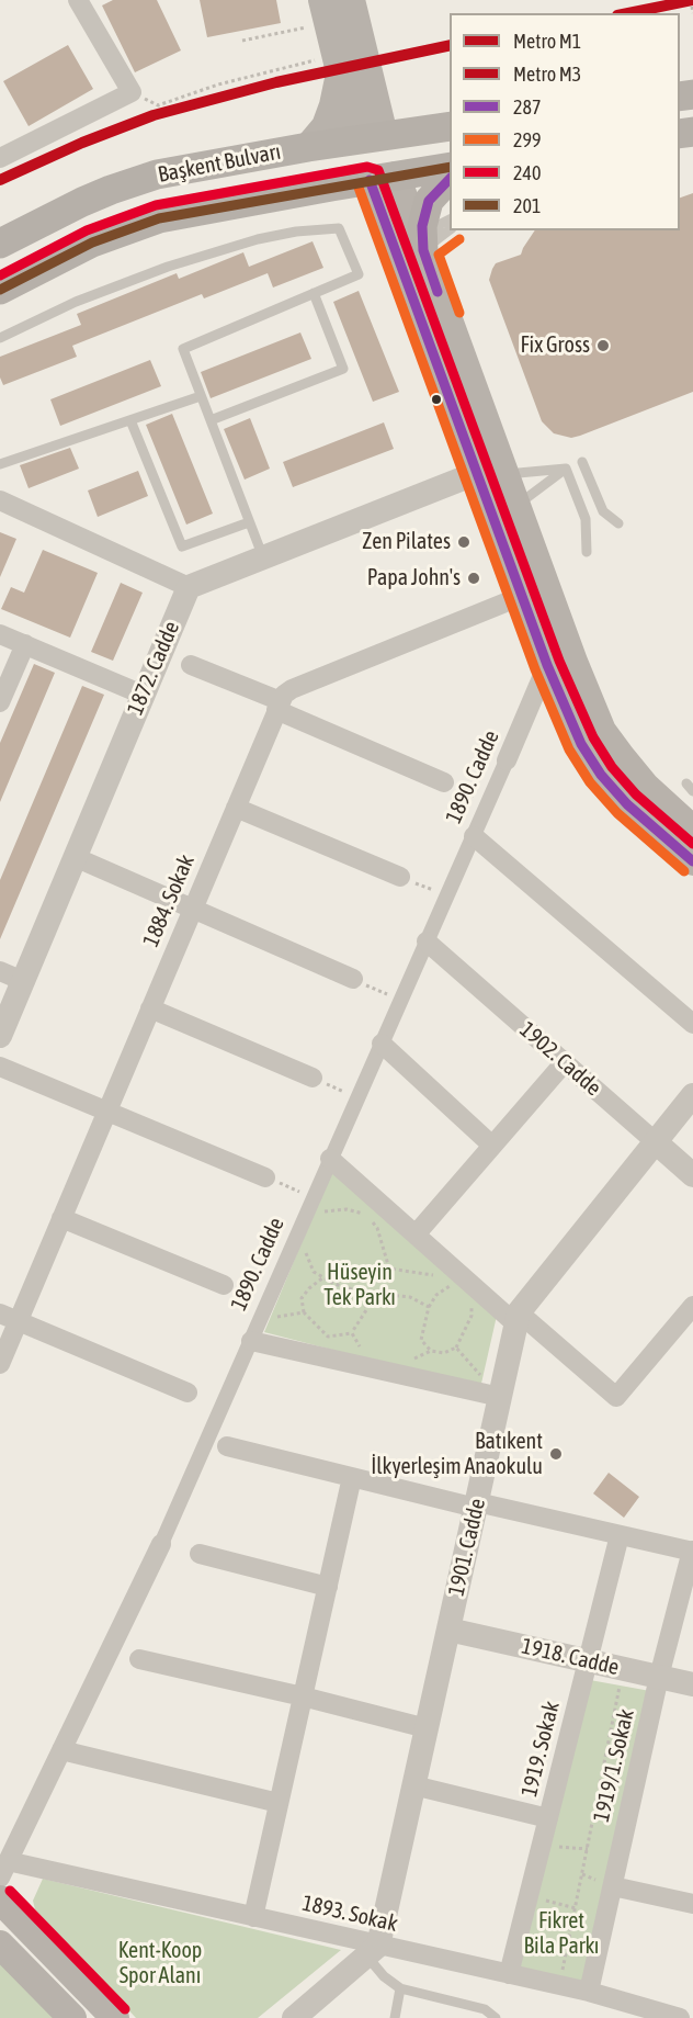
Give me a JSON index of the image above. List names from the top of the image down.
{
  "streets": {
    "main road": ["Başkent Bulvarı"],
    "street": [
      "1872. Cadde",
      "1890. Cadde",
      "1884. Sokak",
      "1902. Cadde",
      "1901. Cadde",
      "1918. Cadde",
      "1919. Sokak",
      "1919/1. Sokak",
      "1893. Sokak"
    ]
  },
  "crossings": [
    ["1890. Cadde", "1902. Cadde"],
    ["1890. Cadde", "1893. Sokak"],
    ["1902. Cadde", "1901. Cadde"],
    ["1901. Cadde", "1918. Cadde"],
    ["1901. Cadde", "1893. Sokak"],
    ["1918. Cadde", "1919. Sokak"],
    ["1918. Cadde", "1919/1. Sokak"],
    ["1919. Sokak", "1893. Sokak"],
    ["1919/1. Sokak", "1893. Sokak"]
  ],
  "parks": ["Hüseyin Tek Parkı", "Fikret Bila Parkı", "Kent-Koop Spor Alanı"],
  "places": [
    "Fix Gross",
    "Zen Pilates",
    "Papa John's",
    "Batıkent İlkyerleşim Anaokulu"
  ],
  "lines": [
    "metro line M3",
    "metro line M1",
    "transit line 240",
    "transit line 201",
    "transit line 287",
    "transit line 299"
  ],
  "legend": [
    "Metro M1",
    "Metro M3",
    "287",
    "299",
    "240",
    "201"
  ]
}
